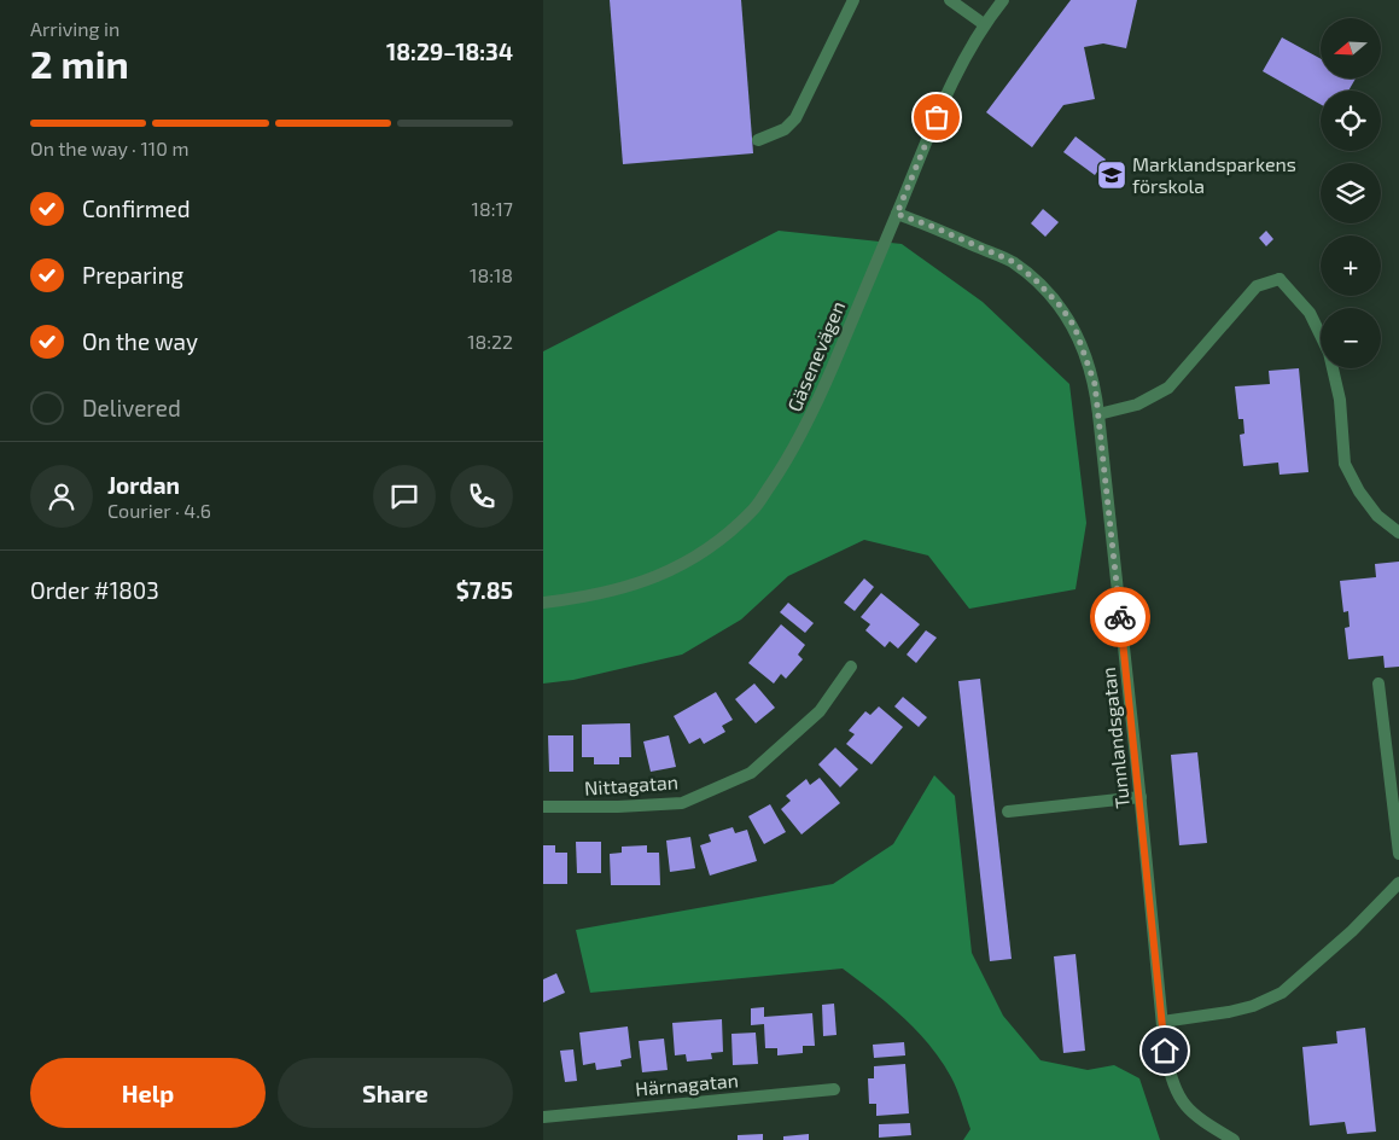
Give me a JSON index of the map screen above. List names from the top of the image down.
{
  "streets": {
    "street": [
      "Gäsenevägen",
      "Tunnlandsgatan",
      "Nittagatan",
      "Härnagatan"
    ]
  },
  "crossings": [
    ["Gäsenevägen", "Tunnlandsgatan"]
  ],
  "places": {
    "school or university": ["Marklandsparkens förskola"]
  },
  "north": "left",
  "page": {
    "heading": ["2 min", "Arriving in", "18:29–18:34"],
    "panel": [
      "Jordan",
      "Courier · 4.6",
      "Order #1803",
      "$7.85"
    ],
    "map_buttons": ["+", "−"],
    "bar": "On the way · 110 m",
    "list": [
      ["Confirmed", "18:17"],
      ["Preparing", "18:18"],
      ["On the way", "18:22"],
      "Delivered"
    ],
    "buttons": ["Help", "Share"]
  }
}
